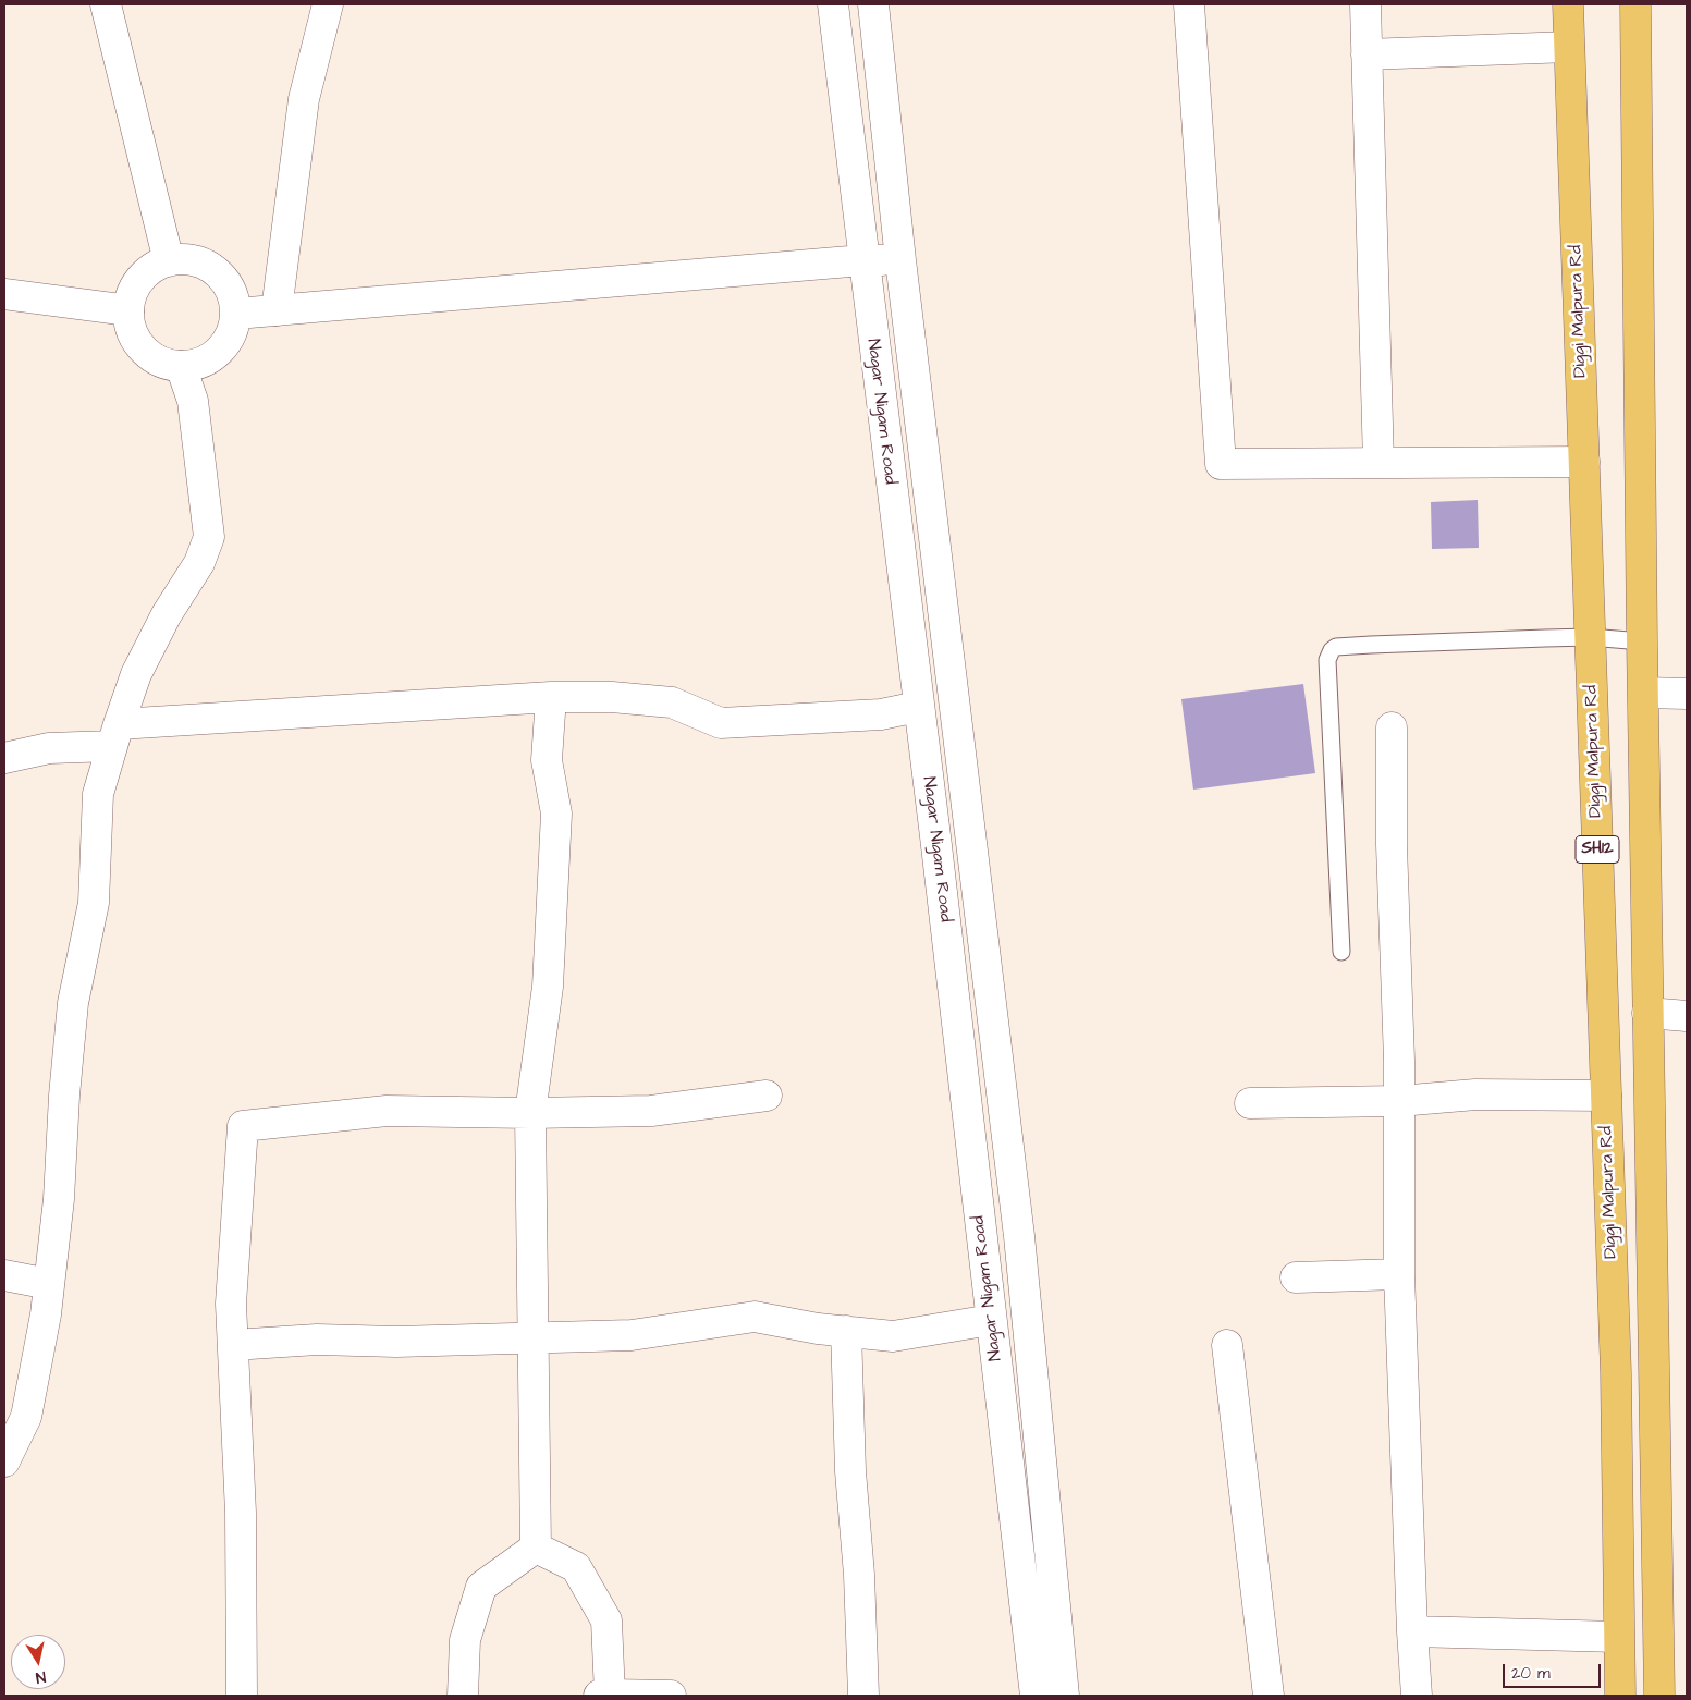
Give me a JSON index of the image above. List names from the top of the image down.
{
  "streets": {
    "main road": ["Diggi Malpura Rd", "SH12"],
    "street": ["Nagar Nigam Road"]
  },
  "scale_bar": "20 m",
  "north": "bottom"
}
